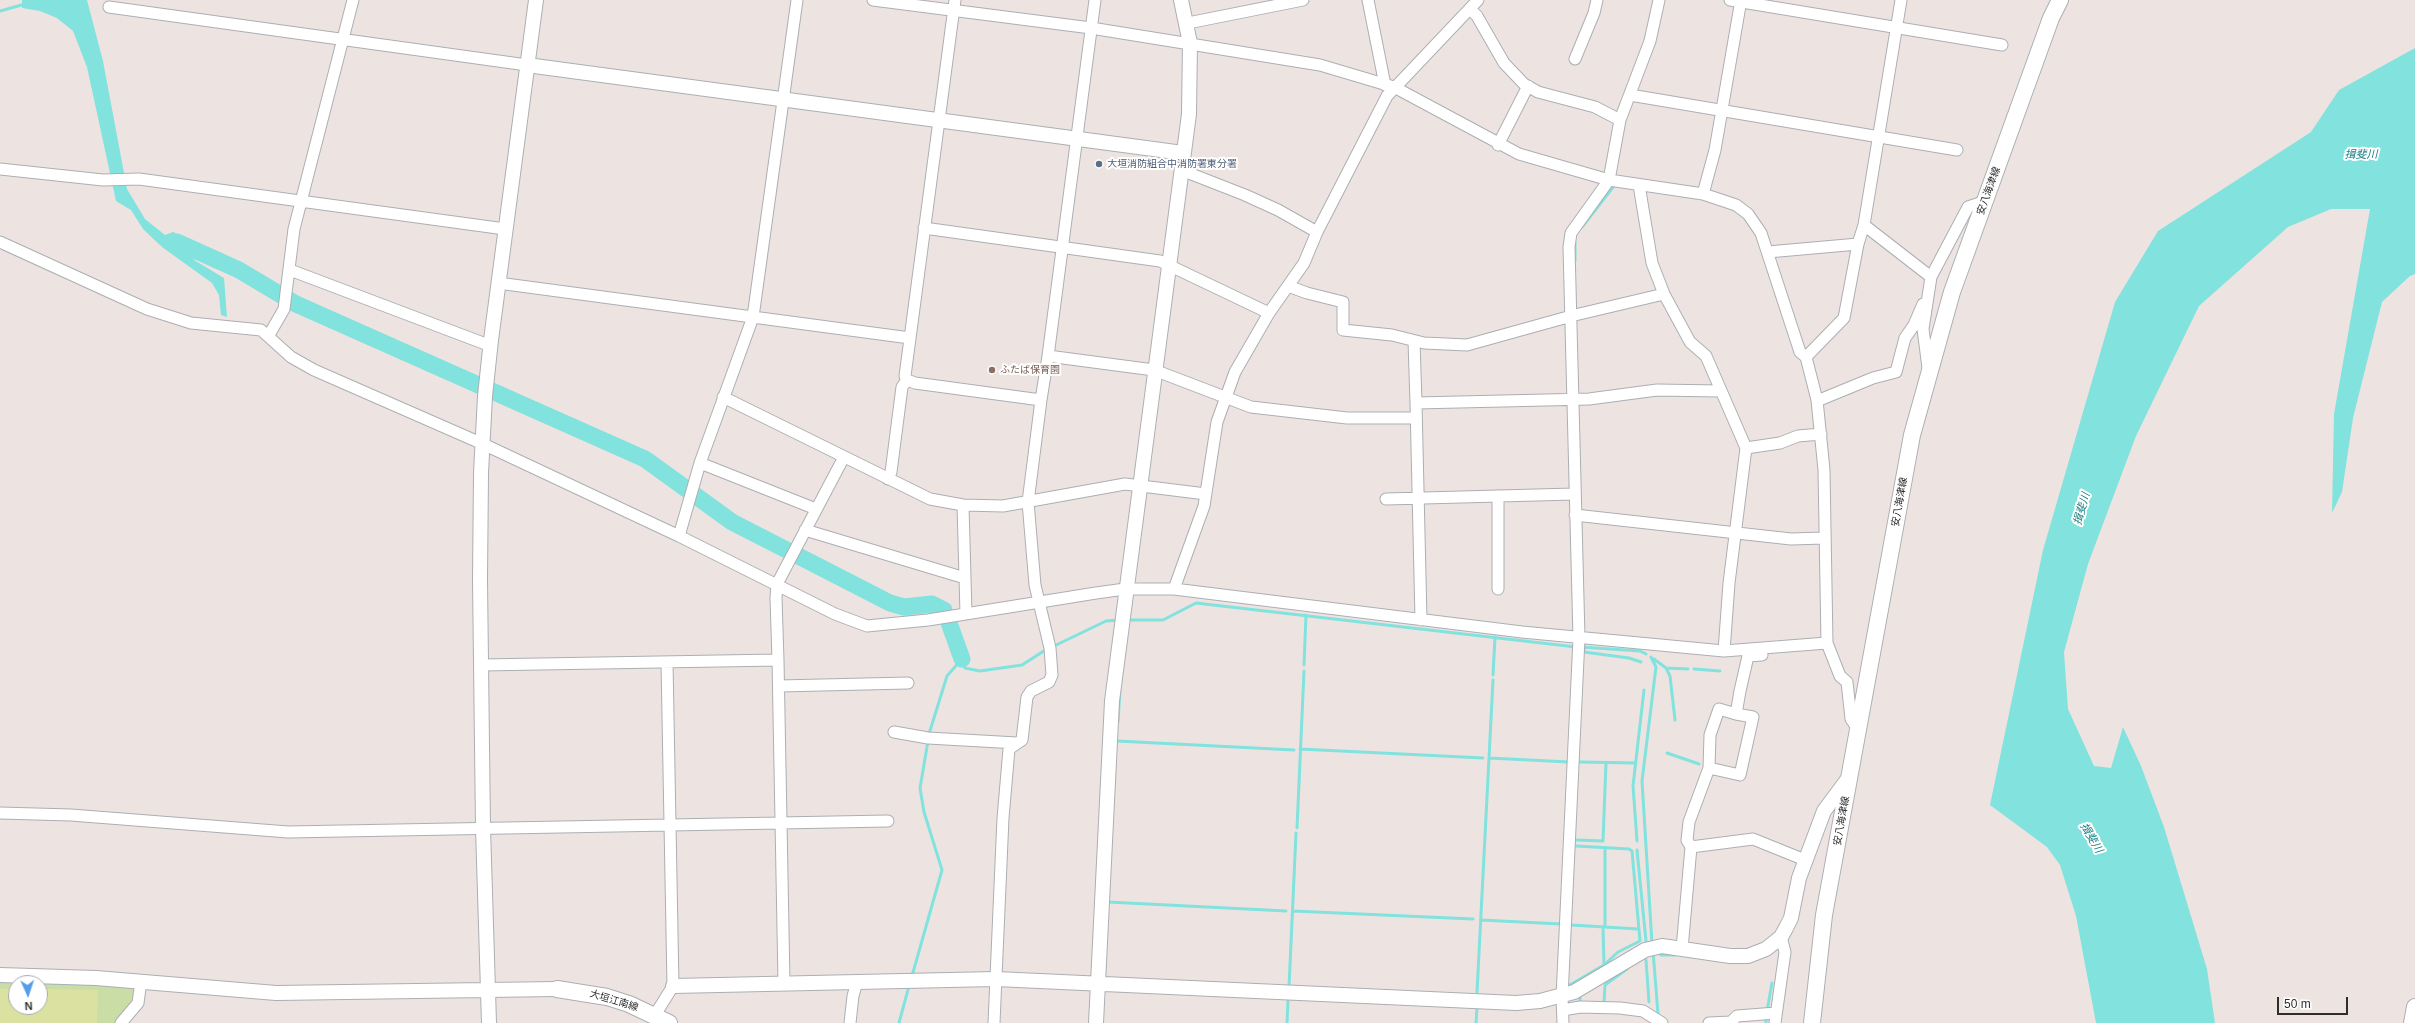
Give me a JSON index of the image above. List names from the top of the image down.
{
  "streets": {
    "main road": ["安八海津線", "大垣江南線"]
  },
  "water": ["揖斐川"],
  "places": ["大垣消防組合中消防署東分署", "ふたば保育園"],
  "scale_bar": "50 m",
  "north": "bottom"
}
